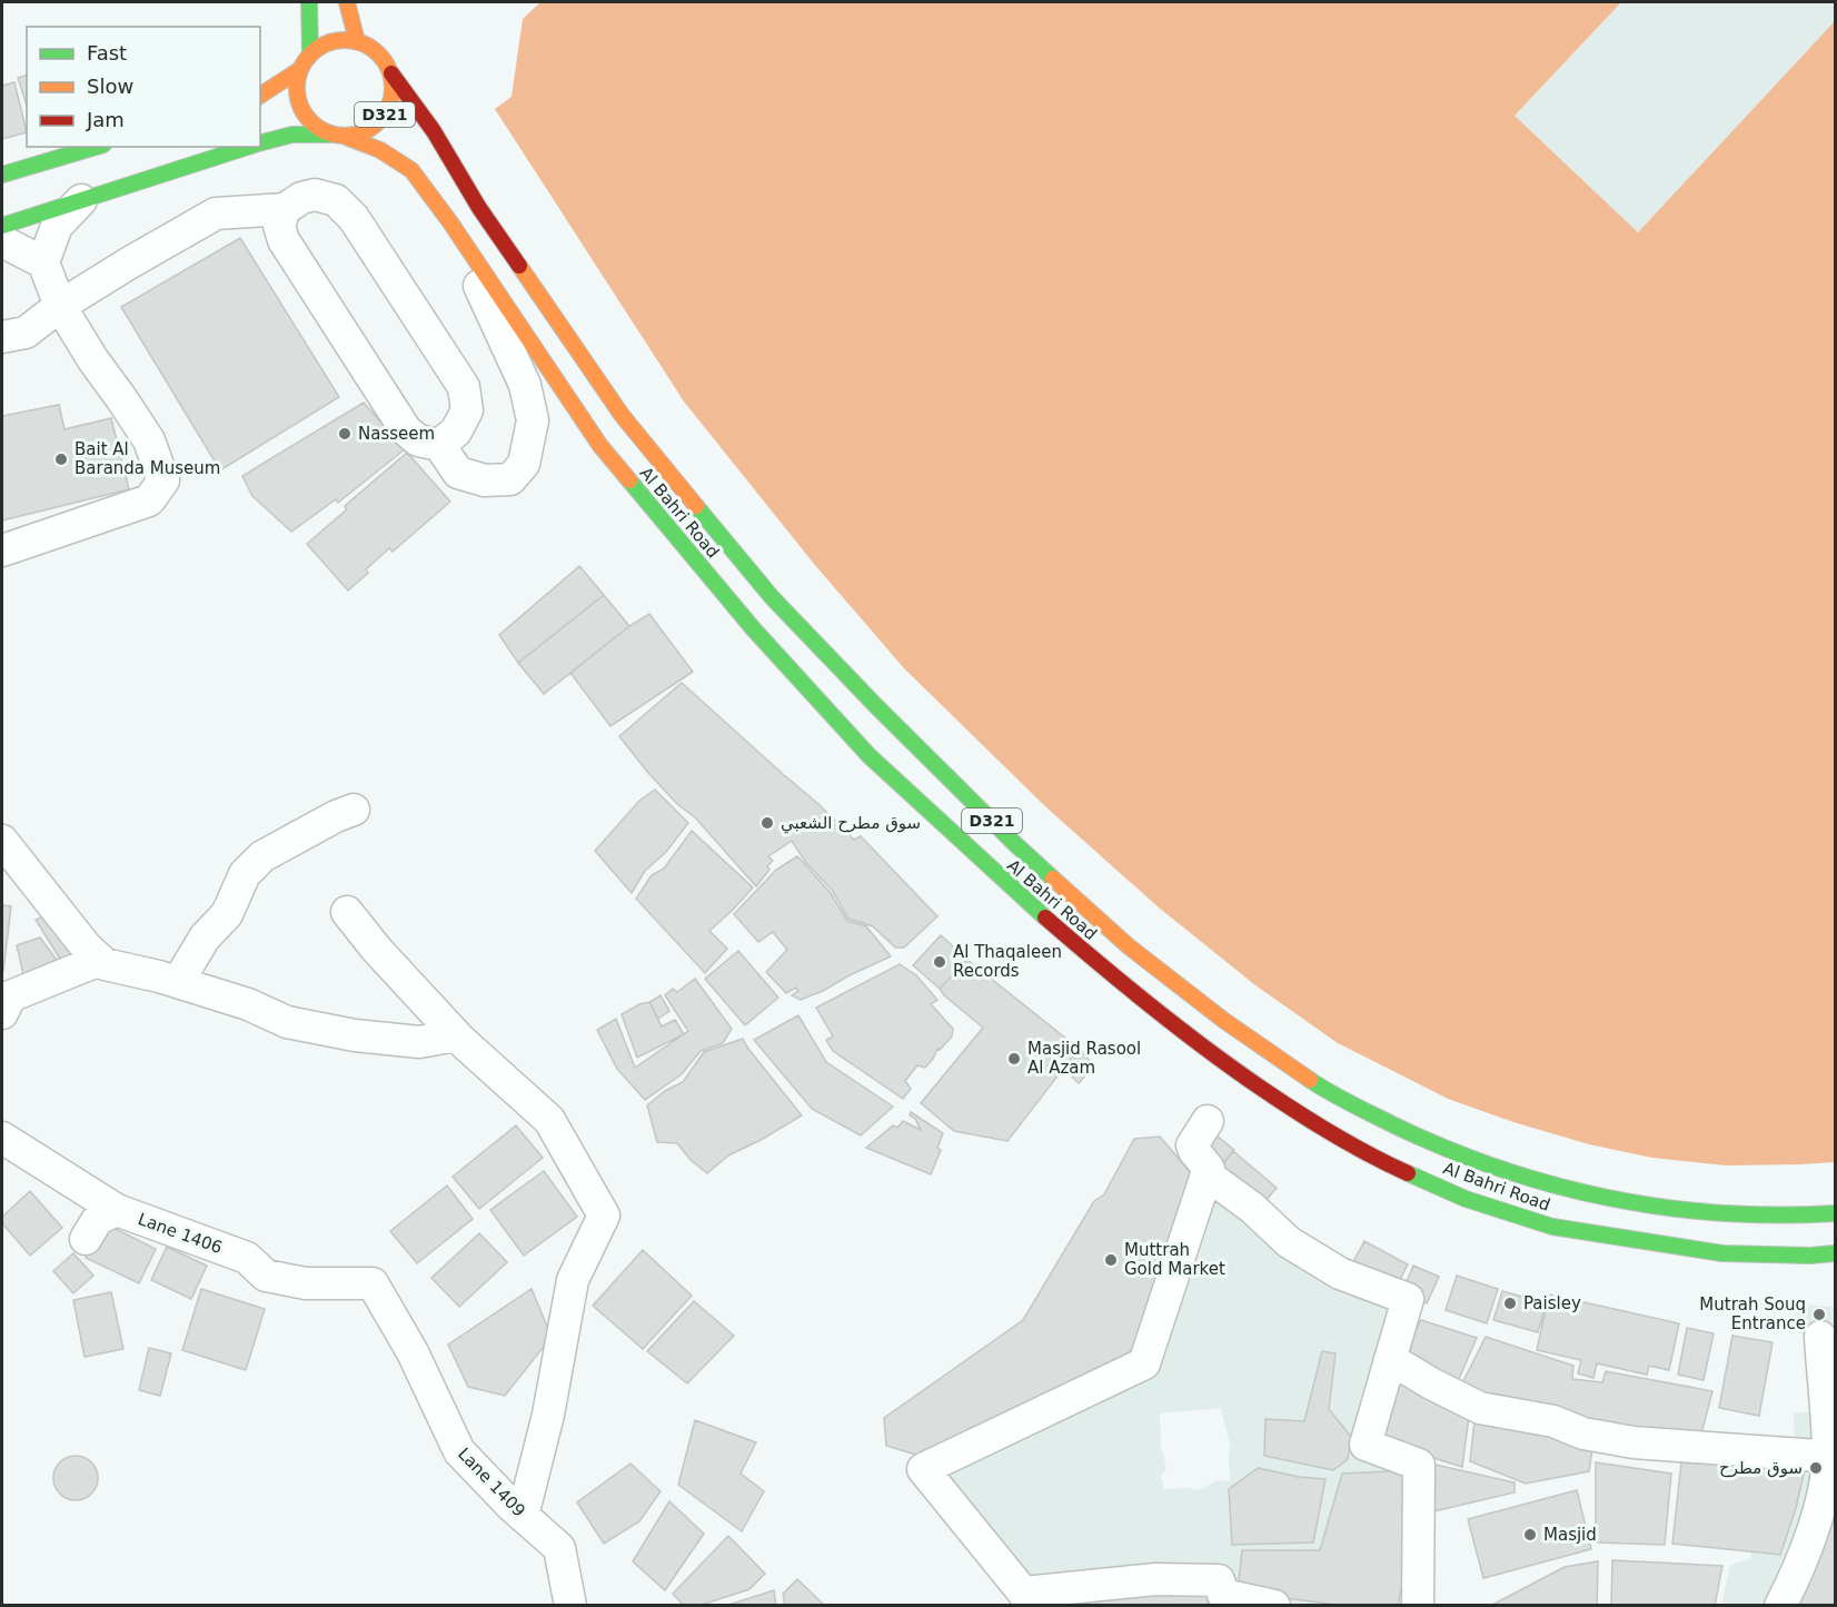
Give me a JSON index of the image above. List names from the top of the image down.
{
  "streets": {
    "main road": ["D321", "Al Bahri Road"],
    "street": ["Lane 1406", "Lane 1409"]
  },
  "crossings": [
    ["D321", "Al Bahri Road"],
    ["Lane 1406", "Lane 1409"]
  ],
  "places": [
    "Nasseem",
    "Bait Al Baranda Museum",
    "سوق مطرح الشعبي",
    "Al Thaqaleen Records",
    "Masjid Rasool Al Azam",
    "Muttrah Gold Market",
    "Paisley",
    "Mutrah Souq Entrance",
    "سوق مطرح",
    "Masjid"
  ],
  "legend": ["Fast", "Slow", "Jam"]
}
